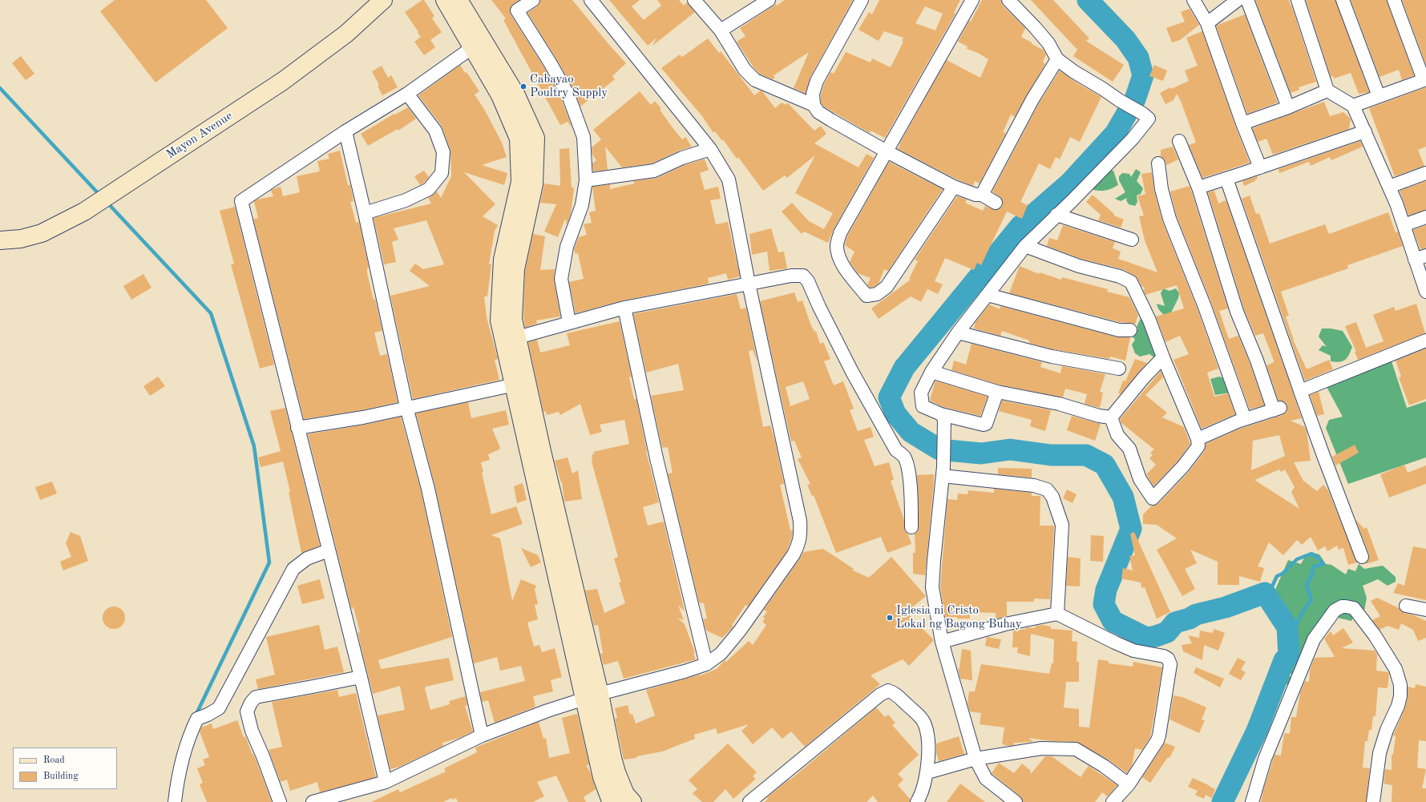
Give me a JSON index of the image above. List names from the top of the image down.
{
  "streets": {
    "street": ["Mayon Avenue"]
  },
  "places": ["Cabayao Poultry Supply", "Iglesia ni Cristo Lokal ng Bagong Buhay"],
  "legend": ["Road", "Building"]
}
